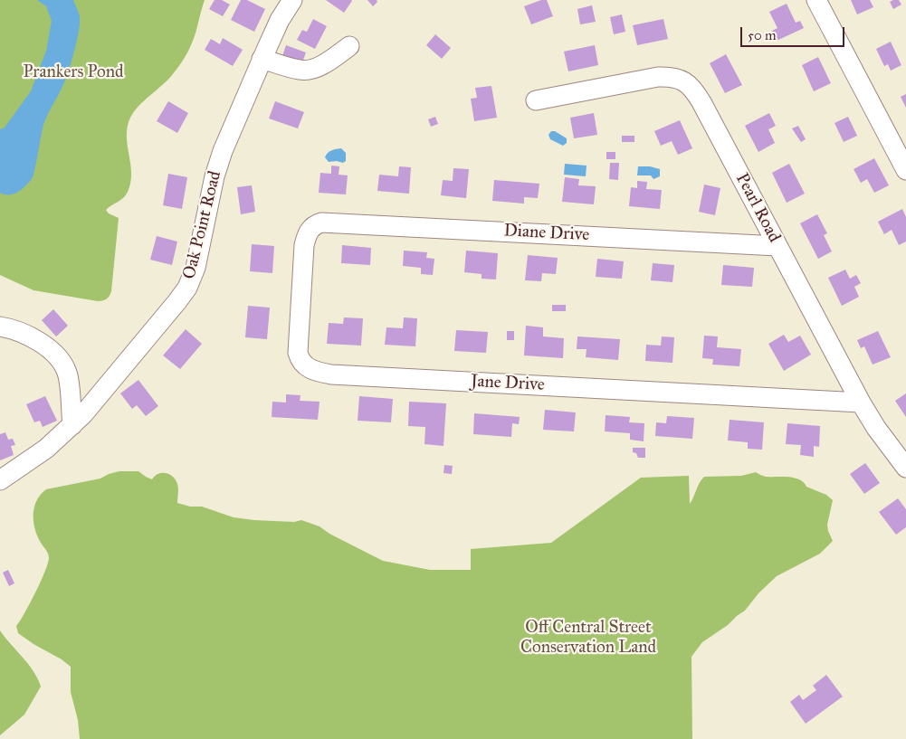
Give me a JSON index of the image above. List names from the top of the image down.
{
  "streets": {
    "street": [
      "Pearl Road",
      "Oak Point Road",
      "Diane Drive",
      "Jane Drive"
    ]
  },
  "crossings": [
    ["Pearl Road", "Diane Drive"],
    ["Pearl Road", "Jane Drive"],
    ["Diane Drive", "Jane Drive"]
  ],
  "parks": ["Prankers Pond", "Off Central Street Conservation Land"],
  "scale_bar": "50 m"
}
